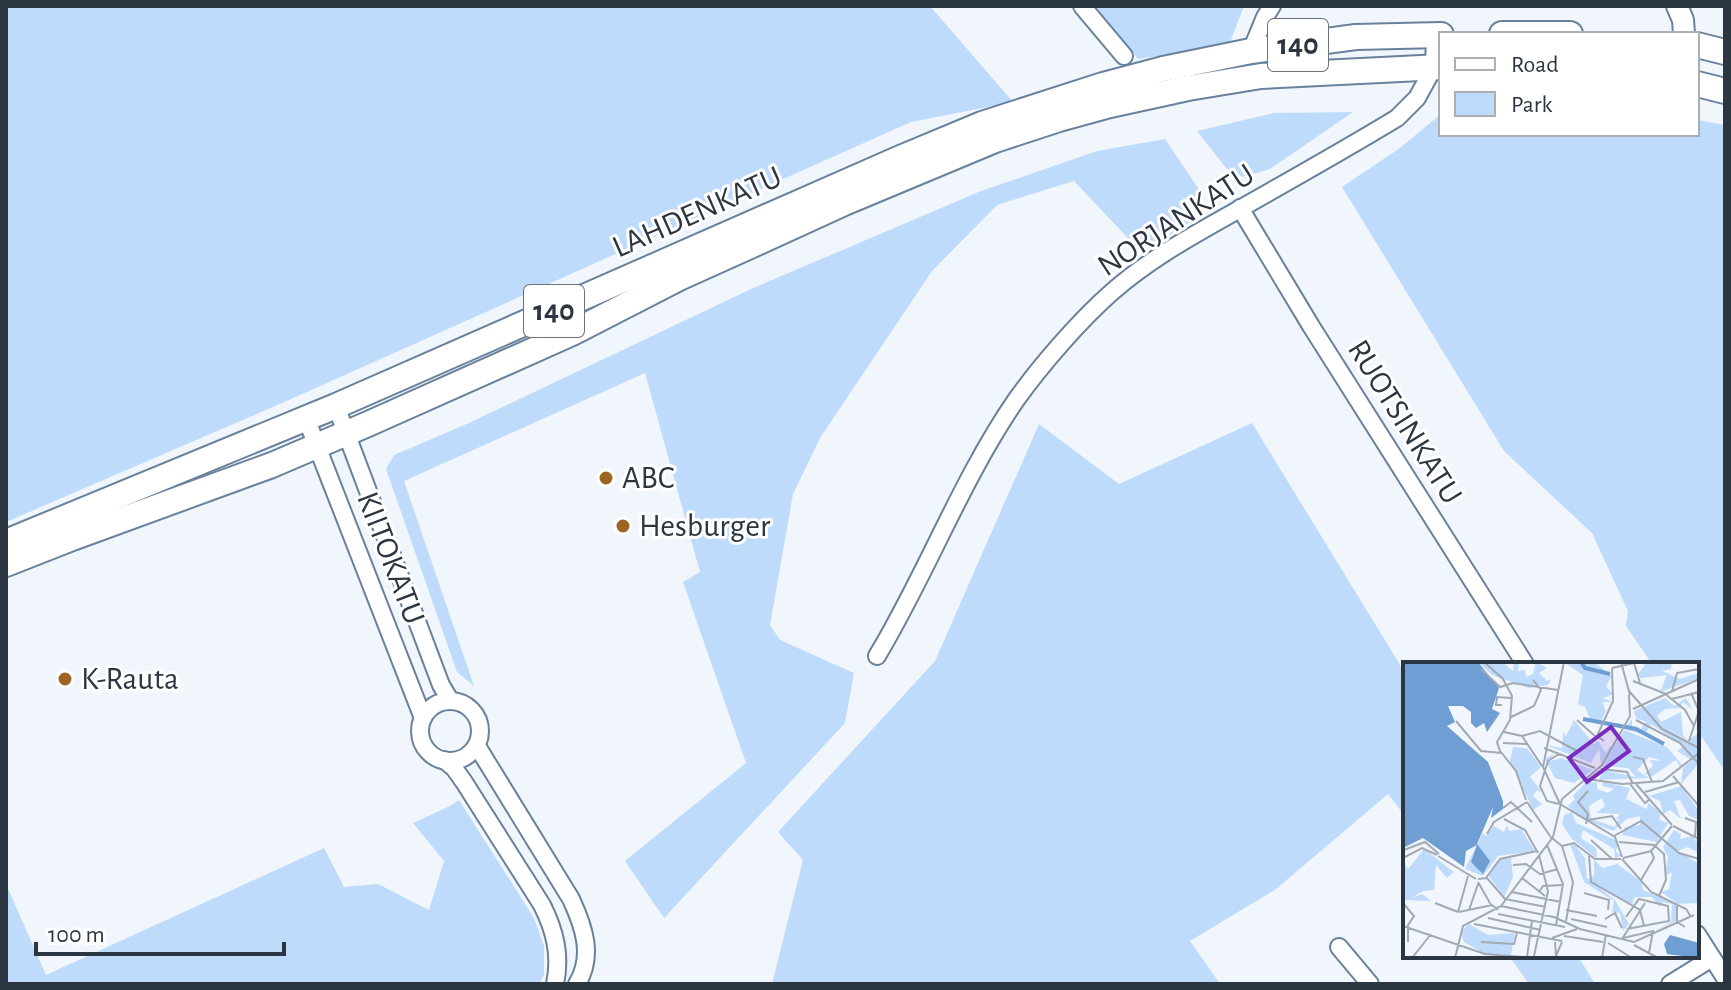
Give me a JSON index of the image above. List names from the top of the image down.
{
  "streets": {
    "main road": ["140", "LAHDENKATU"],
    "street": ["NORJANKATU", "RUOTSINKATU", "KIITOKATU"]
  },
  "crossings": [
    ["LAHDENKATU", "NORJANKATU"],
    ["LAHDENKATU", "KIITOKATU"],
    ["NORJANKATU", "RUOTSINKATU"]
  ],
  "places": ["ABC", "Hesburger", "K-Rauta"],
  "legend": ["Road", "Park"],
  "scale_bar": "100 m"
}
